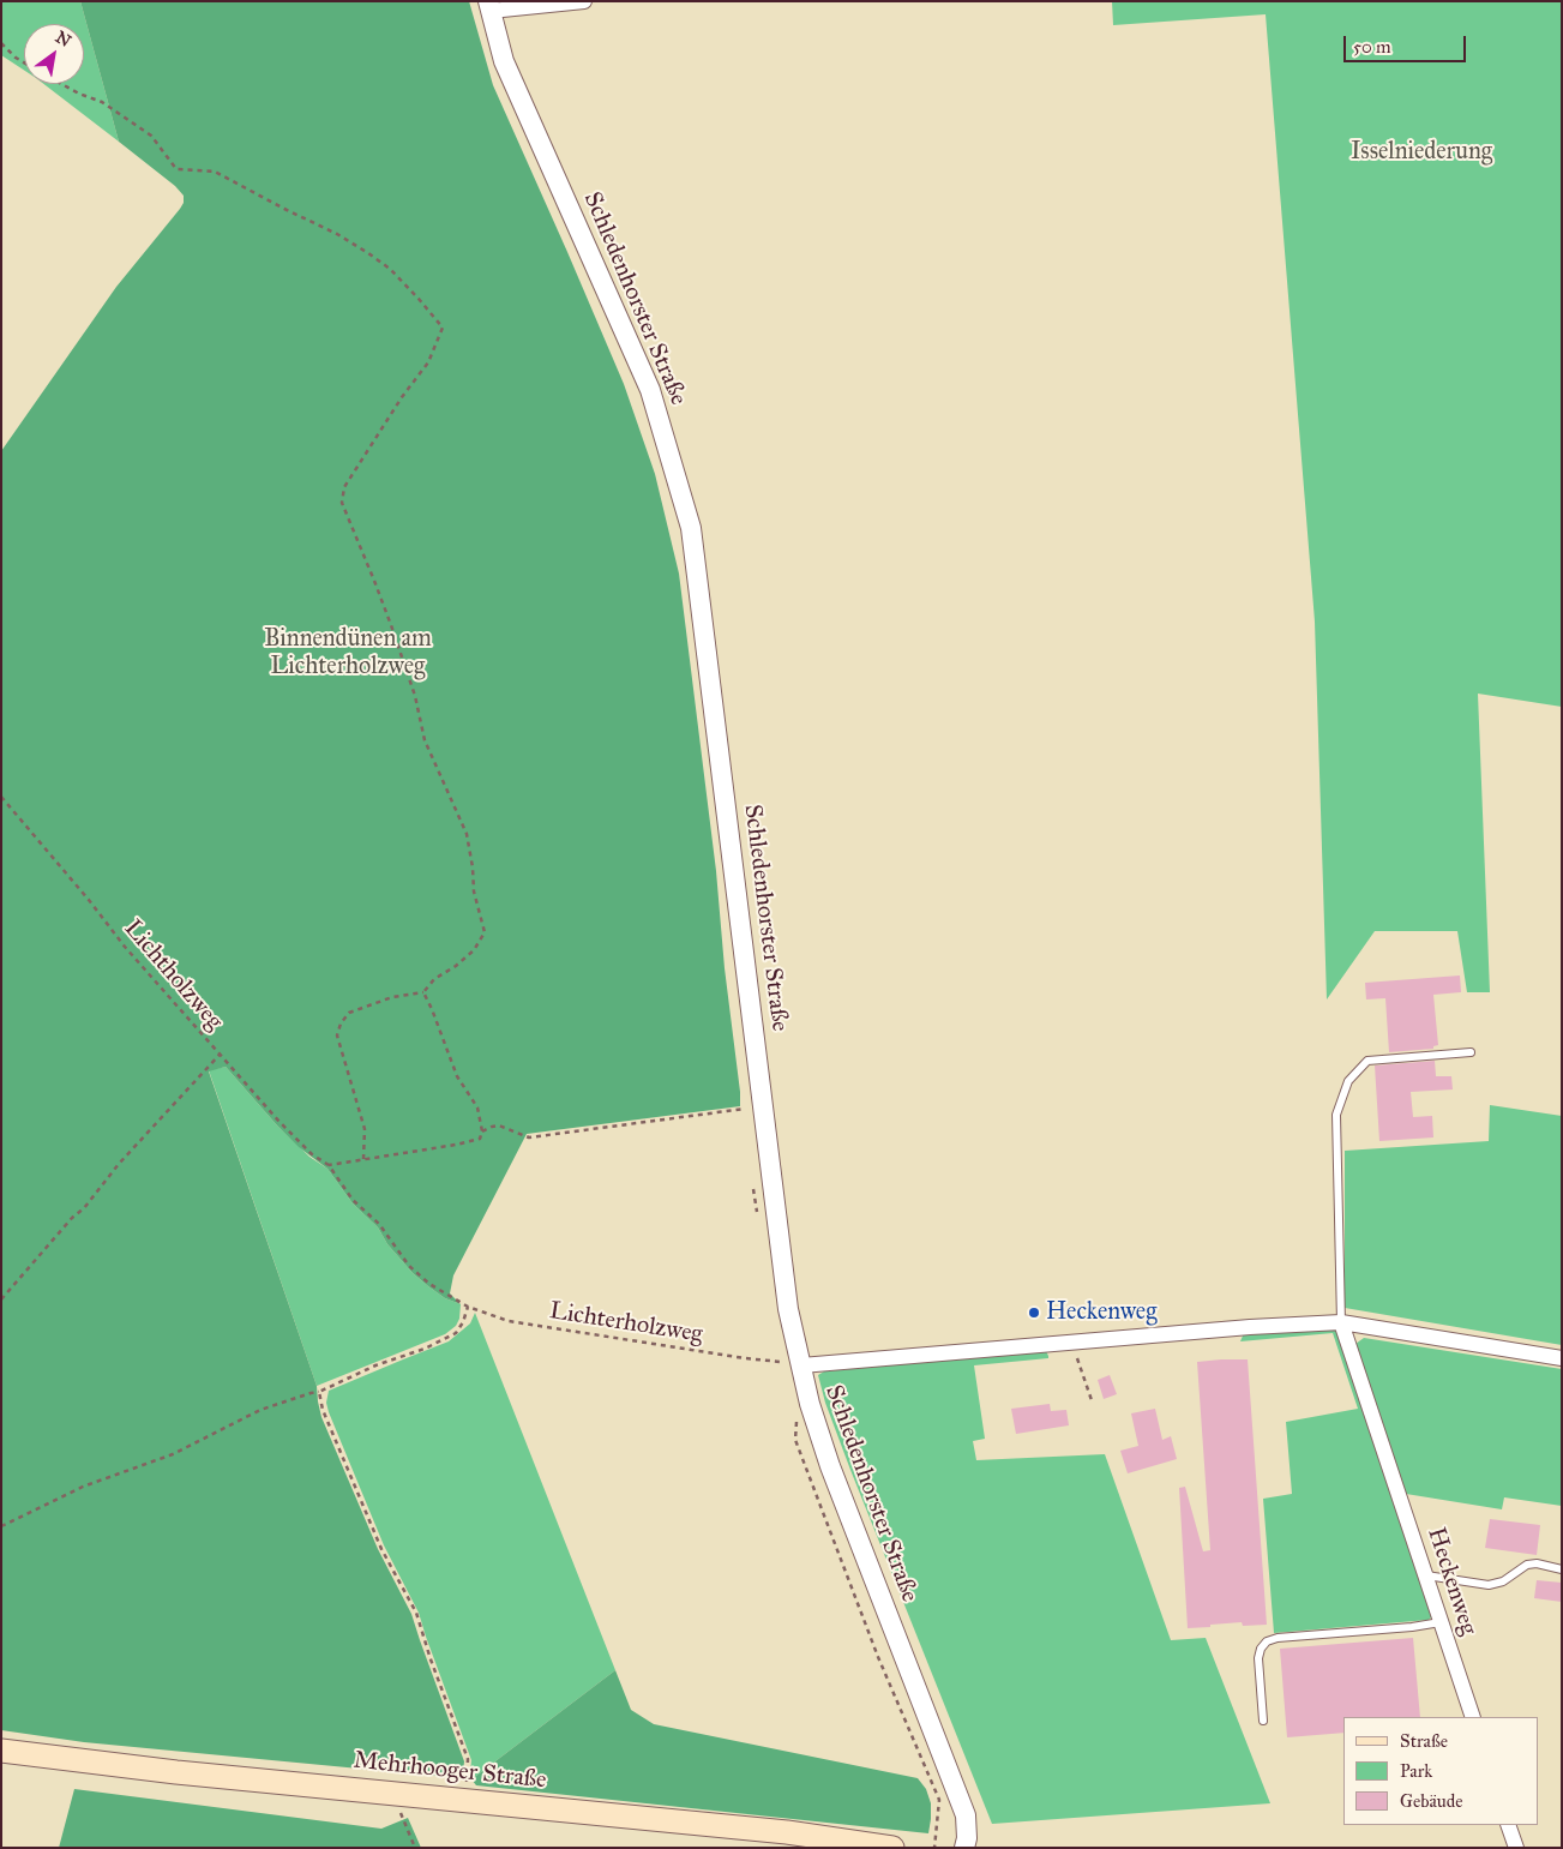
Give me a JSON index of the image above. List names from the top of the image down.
{
  "streets": {
    "main road": ["Mehrhooger Straße"],
    "street": ["Schledenhorster Straße", "Heckenweg"],
    "path": ["Lichtholzweg", "Lichterholzweg"]
  },
  "crossings": [
    ["Schledenhorster Straße", "Lichterholzweg"],
    ["Lichtholzweg", "Lichterholzweg"]
  ],
  "parks": ["Isselniederung", "Binnendünen am Lichterholzweg"],
  "places": ["Heckenweg"],
  "legend": ["Straße", "Park", "Gebäude"],
  "scale_bar": "50 m",
  "north": "top right"
}
